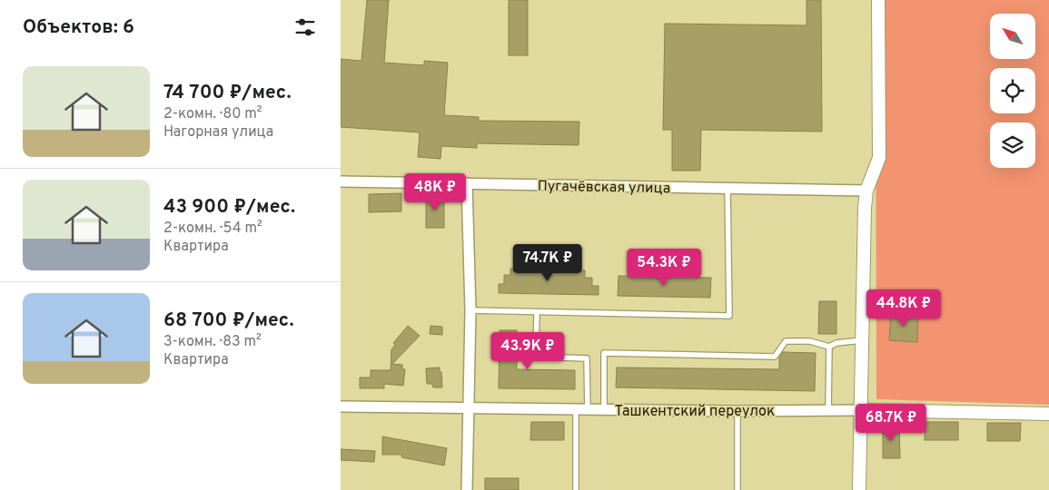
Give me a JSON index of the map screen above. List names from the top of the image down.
{
  "streets": {
    "street": ["Пугачёвская улица", "Ташкентский переулок"]
  },
  "north": "top left",
  "page": {
    "heading": "Объектов: 6",
    "list": [
      {
        "name": "74 700 ₽/мес.",
        "note": "2-комн. · 80 m² · Нагорная улица"
      },
      {
        "name": "43 900 ₽/мес.",
        "note": "2-комн. · 54 m² · Квартира"
      },
      {
        "name": "68 700 ₽/мес.",
        "note": "3-комн. · 83 m² · Квартира"
      }
    ],
    "price": [
      "48K ₽",
      "74.7K ₽",
      "54.3K ₽",
      "44.8K ₽",
      "43.9K ₽",
      "68.7K ₽"
    ]
  }
}
